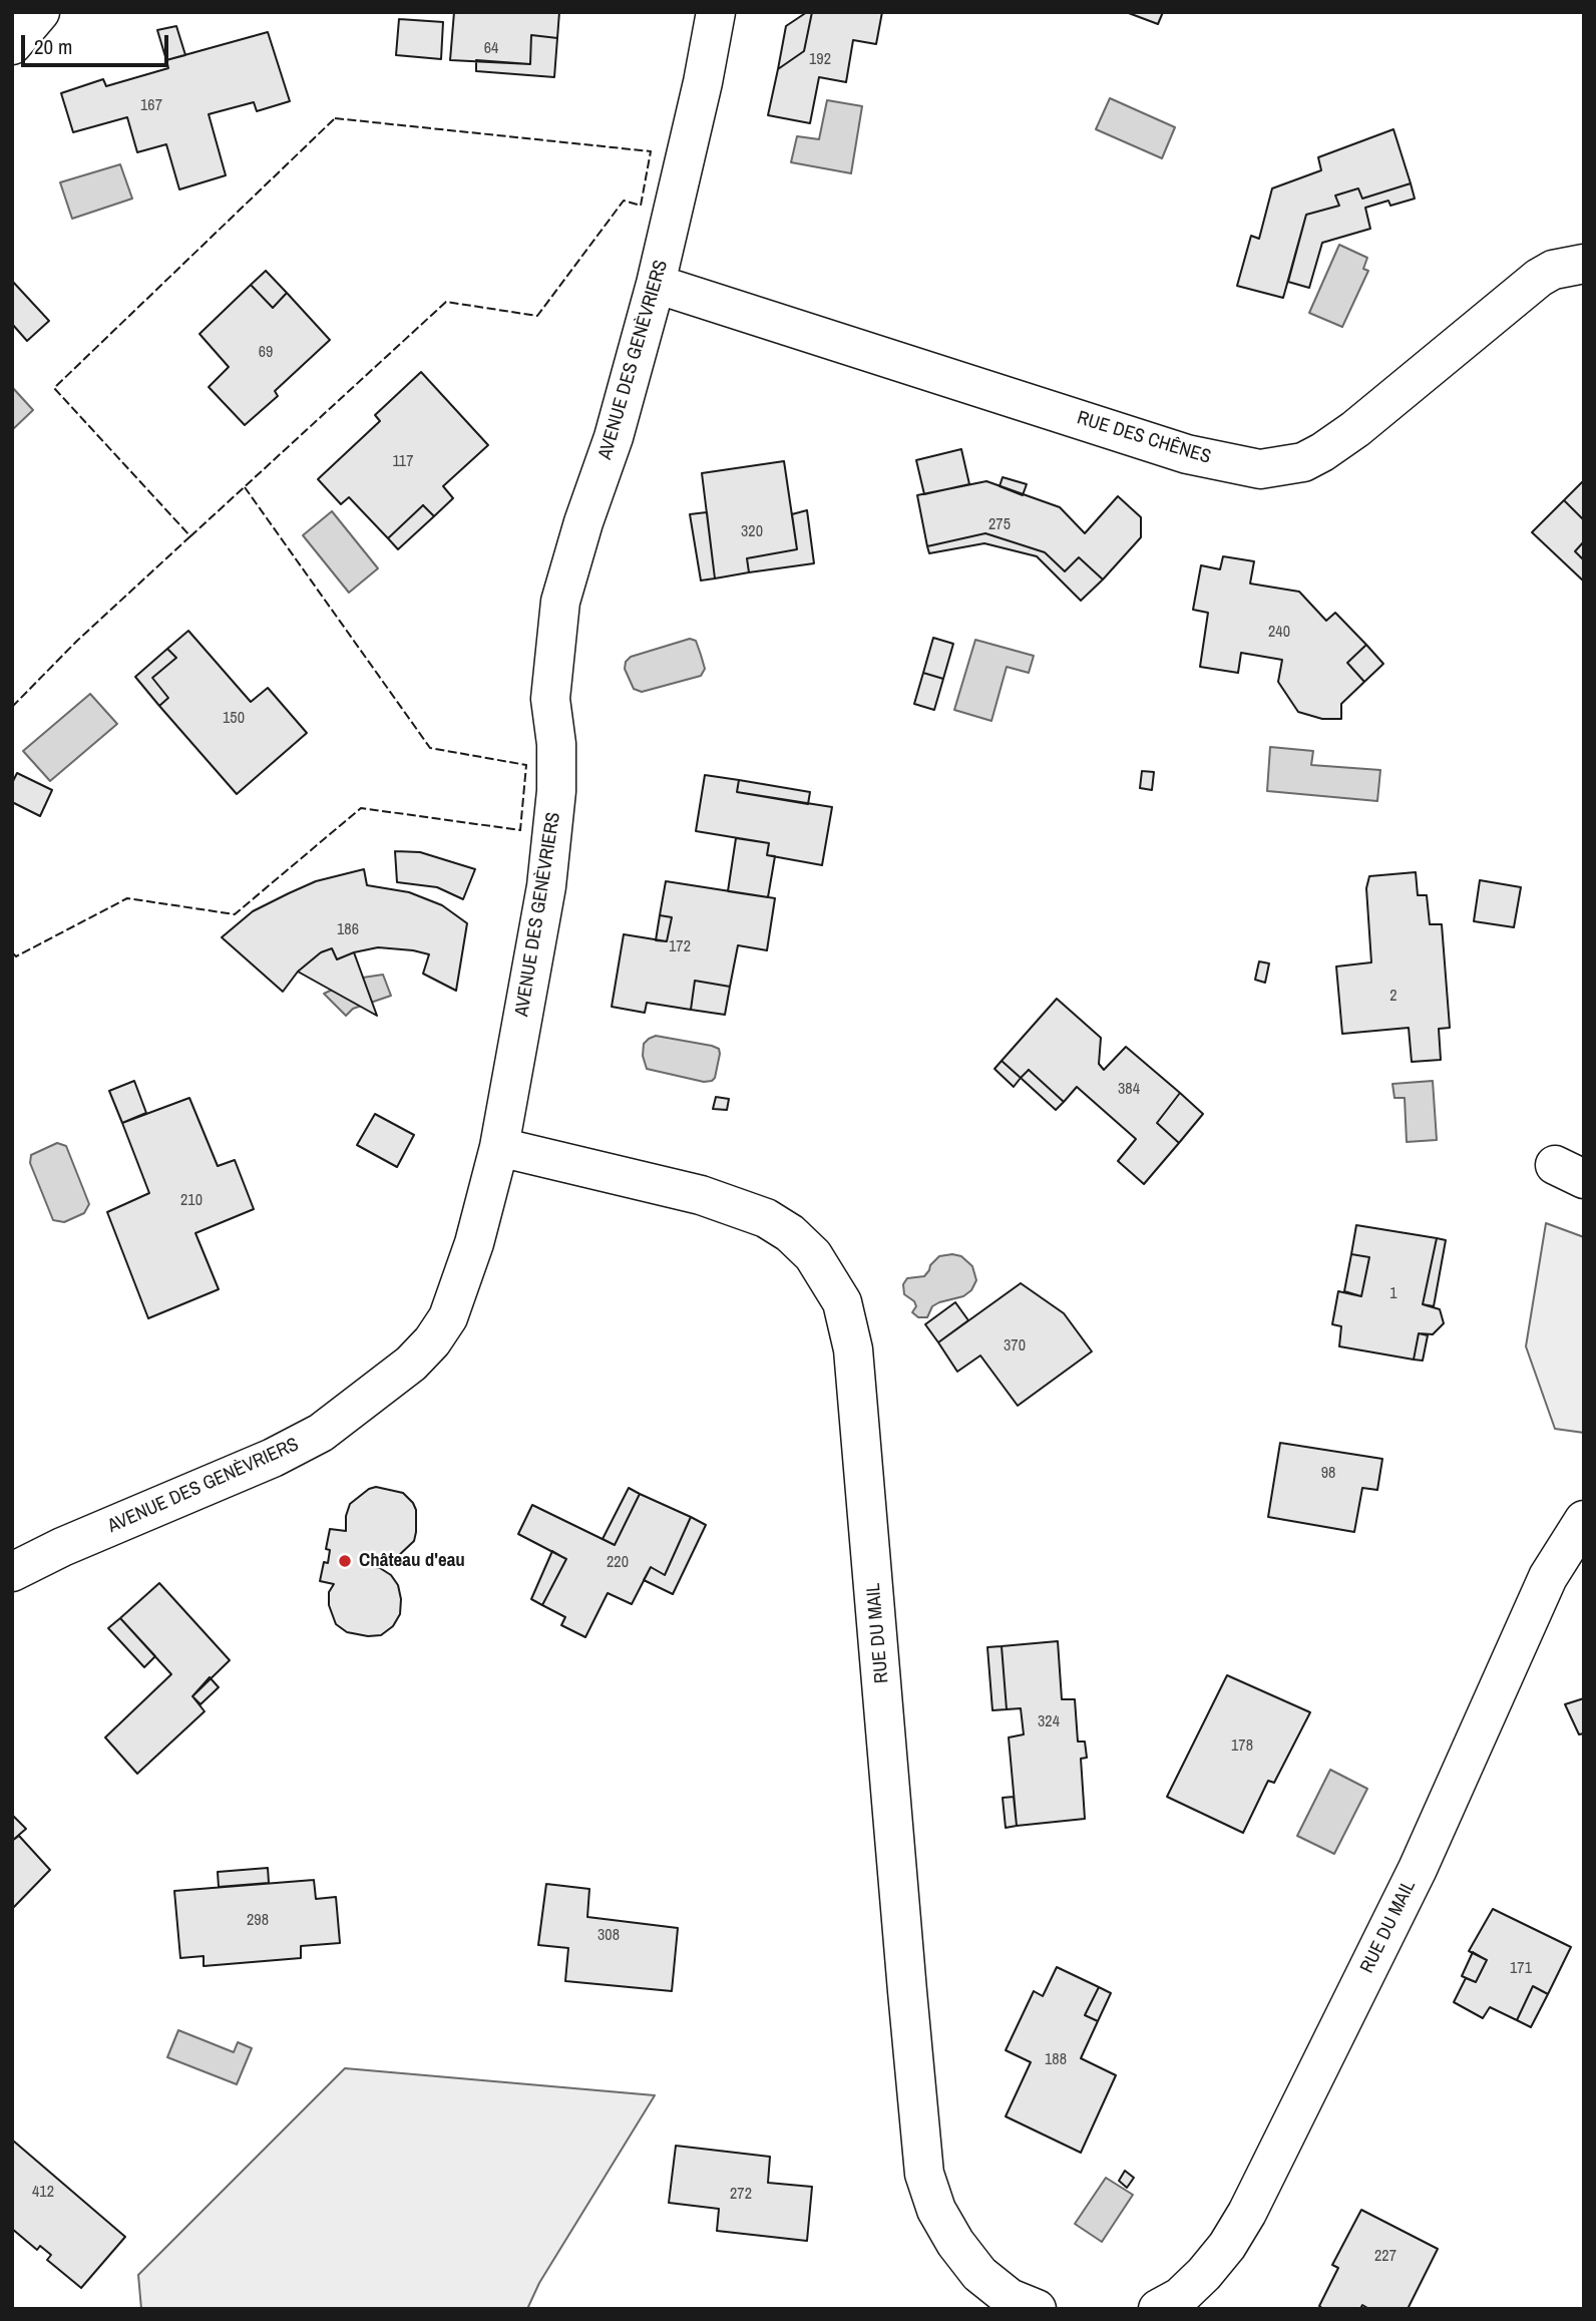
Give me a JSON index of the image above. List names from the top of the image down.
{
  "streets": {
    "street": ["AVENUE DES GENÈVRIERS", "RUE DES CHÊNES", "RUE DU MAIL"]
  },
  "crossings": [
    ["AVENUE DES GENÈVRIERS", "RUE DES CHÊNES"],
    ["AVENUE DES GENÈVRIERS", "RUE DU MAIL"]
  ],
  "places": ["Château d'eau"],
  "house_numbers": [
    "64",
    "192",
    "167",
    "69",
    "117",
    "275",
    "320",
    "240",
    "150",
    "186",
    "172",
    "2",
    "384",
    "210",
    "1",
    "370",
    "98",
    "220",
    "324",
    "178",
    "298",
    "308",
    "171",
    "188",
    "412",
    "272",
    "227"
  ],
  "scale_bar": "20 m"
}
